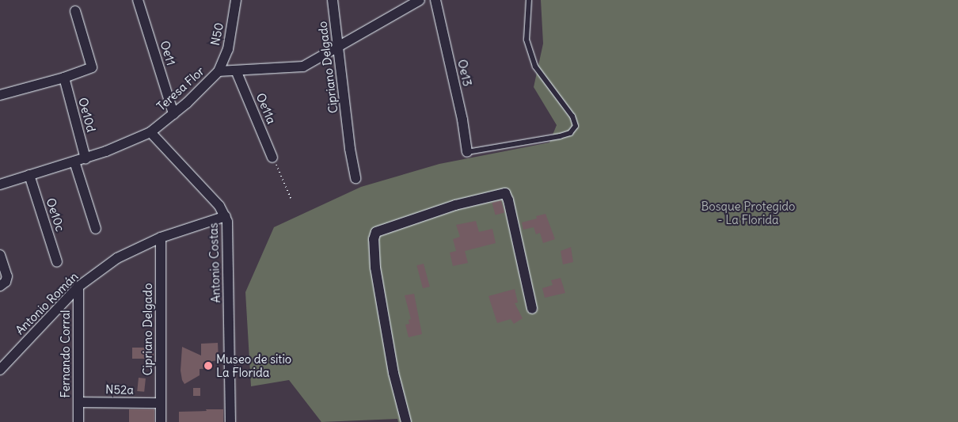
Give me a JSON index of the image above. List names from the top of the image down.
{
  "streets": {
    "street": [
      "N50",
      "Oe11",
      "Cipriano Delgado",
      "Oe13",
      "Teresa Flor",
      "Oe11a",
      "Oe10d",
      "Oe10c",
      "Antonio Costas",
      "Antonio Román",
      "Fernando Corral",
      "N52a"
    ]
  },
  "crossings": [
    ["N50", "Teresa Flor"],
    ["Oe11", "Teresa Flor"],
    ["Cipriano Delgado", "Teresa Flor"],
    ["Cipriano Delgado", "Antonio Román"],
    ["Cipriano Delgado", "N52a"],
    ["Teresa Flor", "Oe11a"],
    ["Teresa Flor", "Oe10d"],
    ["Teresa Flor", "Oe10c"],
    ["Teresa Flor", "Antonio Costas"],
    ["Antonio Costas", "Antonio Román"],
    ["Antonio Román", "Fernando Corral"],
    ["Fernando Corral", "N52a"]
  ],
  "parks": ["Bosque Protegido - La Florida"],
  "places": ["Museo de sitio La Florida"]
}
